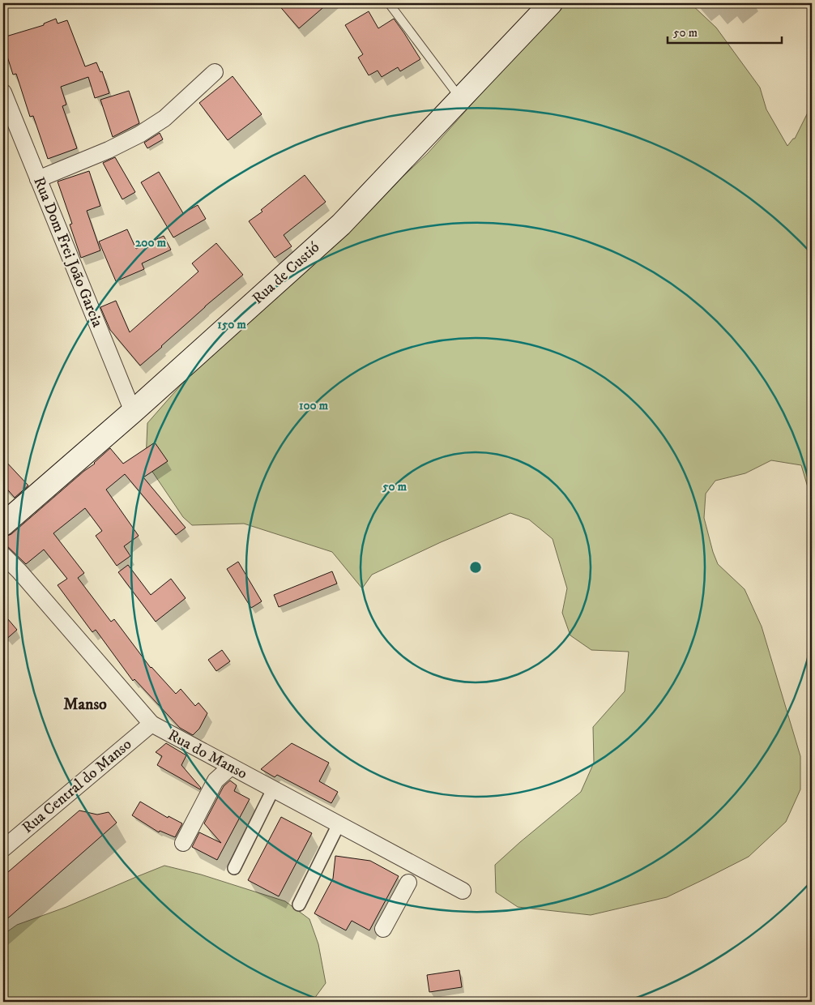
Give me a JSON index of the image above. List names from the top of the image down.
{
  "streets": {
    "main road": ["Rua de Custió"],
    "street": ["Rua Dom Frei João Garcia", "Rua do Manso", "Rua Central do Manso"]
  },
  "crossings": [
    ["Rua Dom Frei João Garcia", "Rua de Custió"],
    ["Rua do Manso", "Rua Central do Manso"]
  ],
  "districts": ["Manso"],
  "scale_bar": "50 m",
  "rings": [
    "200 m",
    "150 m",
    "100 m",
    "50 m"
  ]
}
